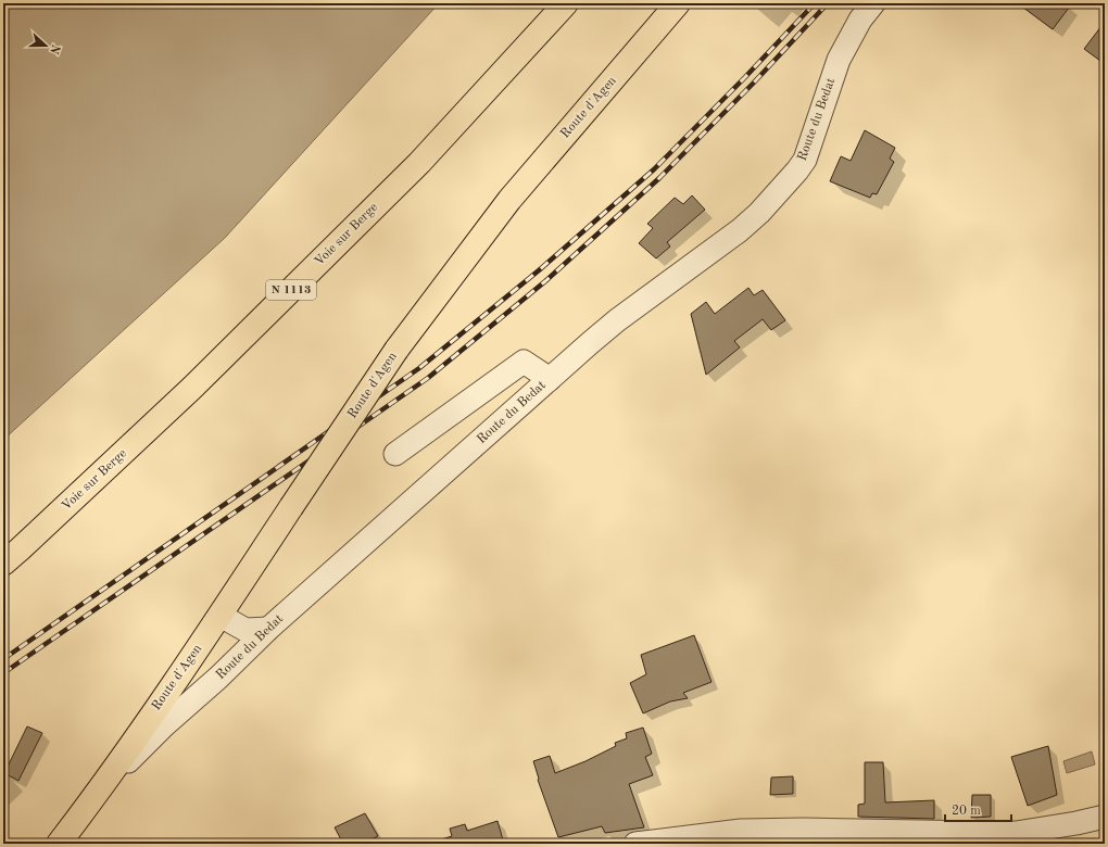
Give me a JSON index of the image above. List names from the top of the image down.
{
  "streets": {
    "main road": ["Route d'Agen", "Voie sur Berge", "N 1113"],
    "street": ["Route du Bedat"]
  },
  "crossings": [
    ["Route d'Agen", "Route du Bedat"]
  ],
  "scale_bar": "20 m",
  "north": "right"
}
